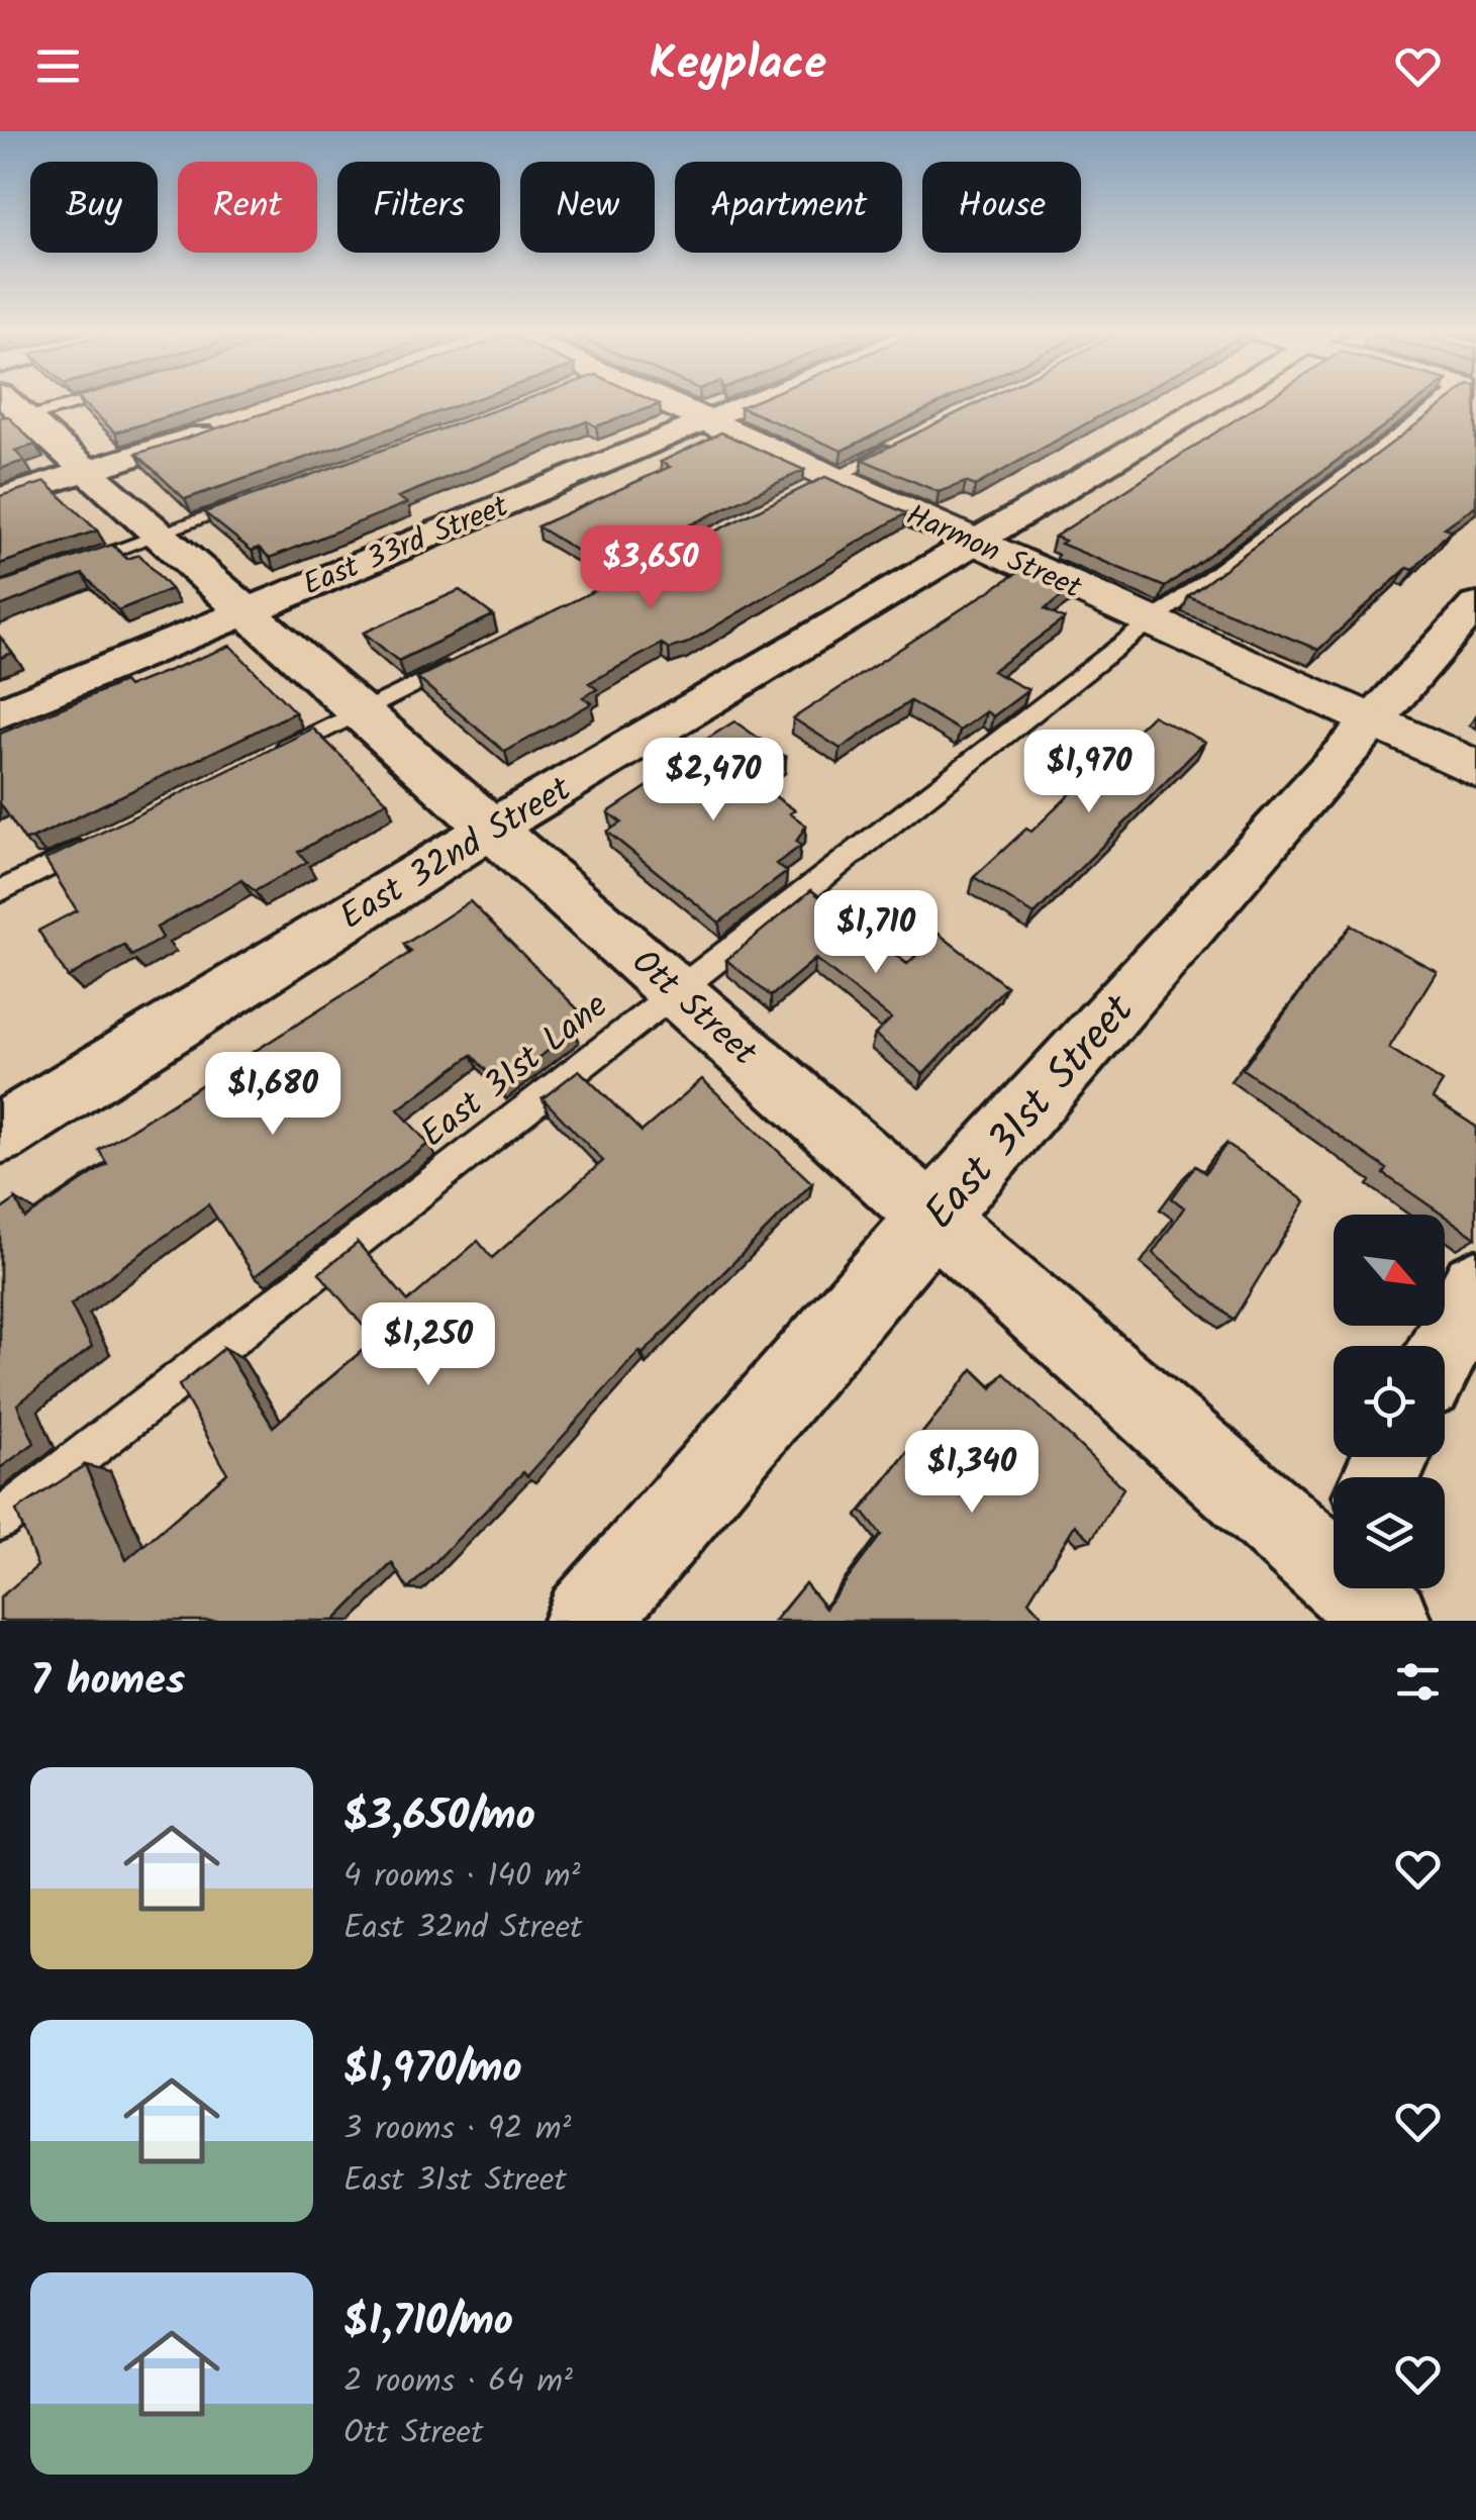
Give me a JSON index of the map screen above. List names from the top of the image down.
{
  "streets": {
    "main road": ["Harmon Street"],
    "street": [
      "East 33rd Street",
      "East 32nd Street",
      "Ott Street",
      "East 31st Street"
    ],
    "lane": ["East 31st Lane"]
  },
  "crossings": [
    ["East 33rd Street", "Harmon Street"],
    ["East 33rd Street", "Ott Street"],
    ["Harmon Street", "East 32nd Street"],
    ["Harmon Street", "East 31st Lane"],
    ["Harmon Street", "East 31st Street"],
    ["East 32nd Street", "Ott Street"],
    ["Ott Street", "East 31st Lane"],
    ["Ott Street", "East 31st Street"]
  ],
  "north": "bottom right",
  "page": {
    "header": "Keyplace",
    "chip": [
      "Buy",
      "Rent",
      "Filters",
      "New",
      "Apartment",
      "House"
    ],
    "price": [
      "$3,650",
      "$1,970",
      "$2,470",
      "$1,710",
      "$1,680",
      "$1,250",
      "$1,340"
    ],
    "heading": "7 homes",
    "list": [
      {
        "name": "$3,650/mo",
        "note": "4 rooms · 140 m² · East 32nd Street"
      },
      {
        "name": "$1,970/mo",
        "note": "3 rooms · 92 m² · East 31st Street"
      },
      {
        "name": "$1,710/mo",
        "note": "2 rooms · 64 m² · Ott Street"
      }
    ]
  }
}
